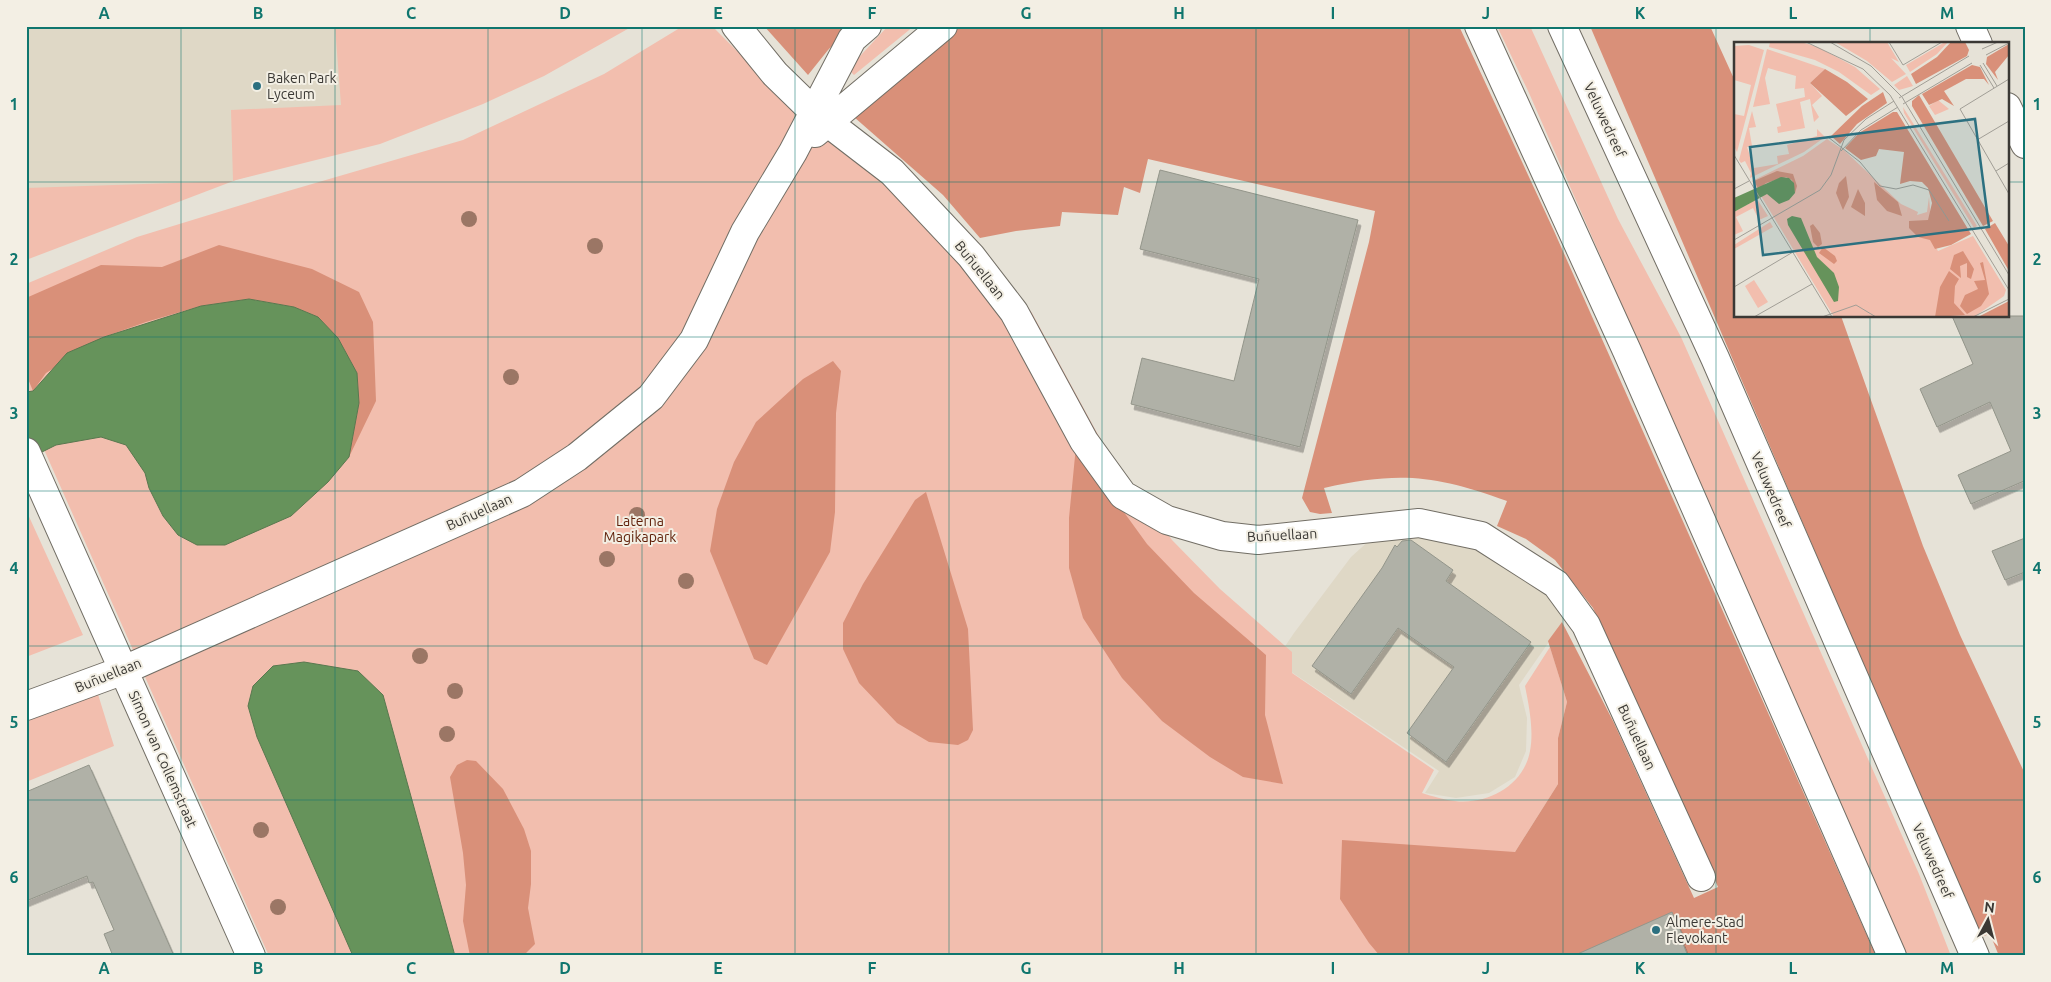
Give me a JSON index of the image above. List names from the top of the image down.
{
  "streets": {
    "street": ["Veluwedreef", "Buñuellaan", "Simon van Collemstraat"]
  },
  "crossings": [
    ["Buñuellaan", "Simon van Collemstraat"]
  ],
  "parks": ["Laterna Magikapark"],
  "places": ["Baken Park Lyceum", "Almere-Stad Flevokant"],
  "north": "top",
  "grid": {
    "columns": [
      "A",
      "B",
      "C",
      "D",
      "E",
      "F",
      "G",
      "H",
      "I",
      "J",
      "K",
      "L",
      "M"
    ],
    "rows": [
      "1",
      "2",
      "3",
      "4",
      "5",
      "6"
    ]
  }
}
